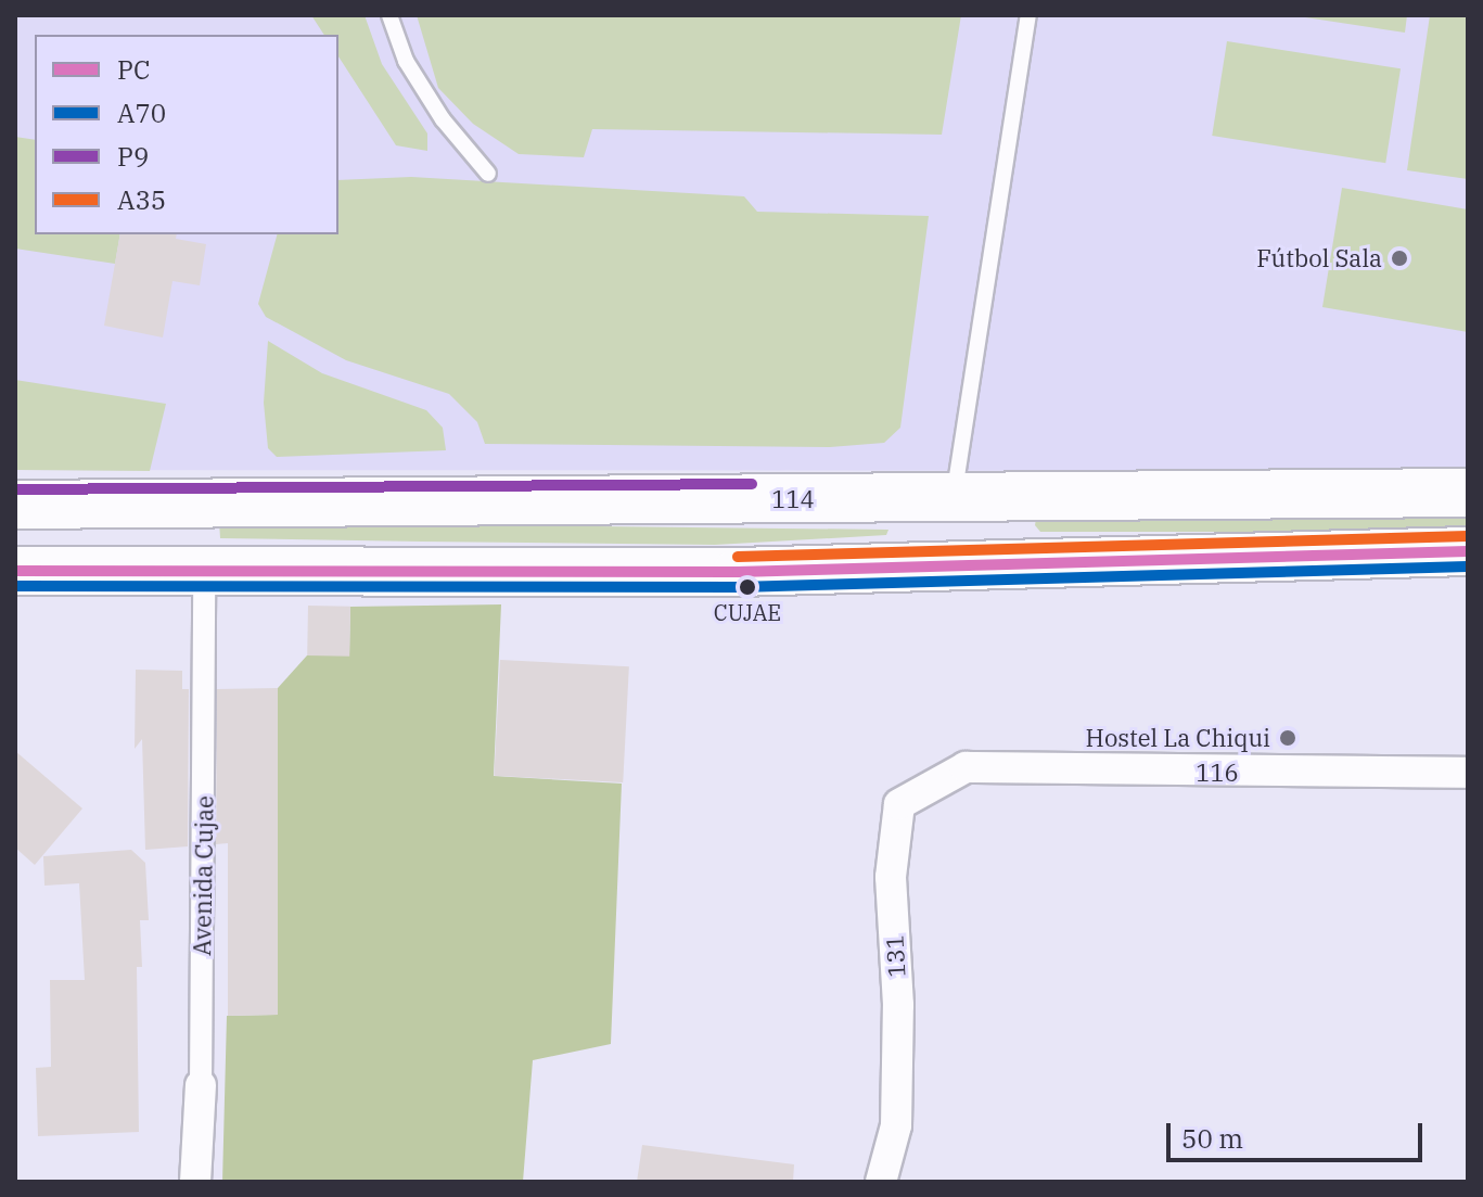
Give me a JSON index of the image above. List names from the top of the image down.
{
  "streets": {
    "highway": ["114"],
    "street": ["116", "Avenida Cujae", "131"]
  },
  "crossings": [
    ["116", "131"]
  ],
  "places": ["Fútbol Sala", "CUJAE", "Hostel La Chiqui"],
  "lines": [
    "transit line P9",
    "transit line A35",
    "transit line PC",
    "transit line A70"
  ],
  "legend": [
    "PC",
    "A70",
    "P9",
    "A35"
  ],
  "scale_bar": "50 m"
}
